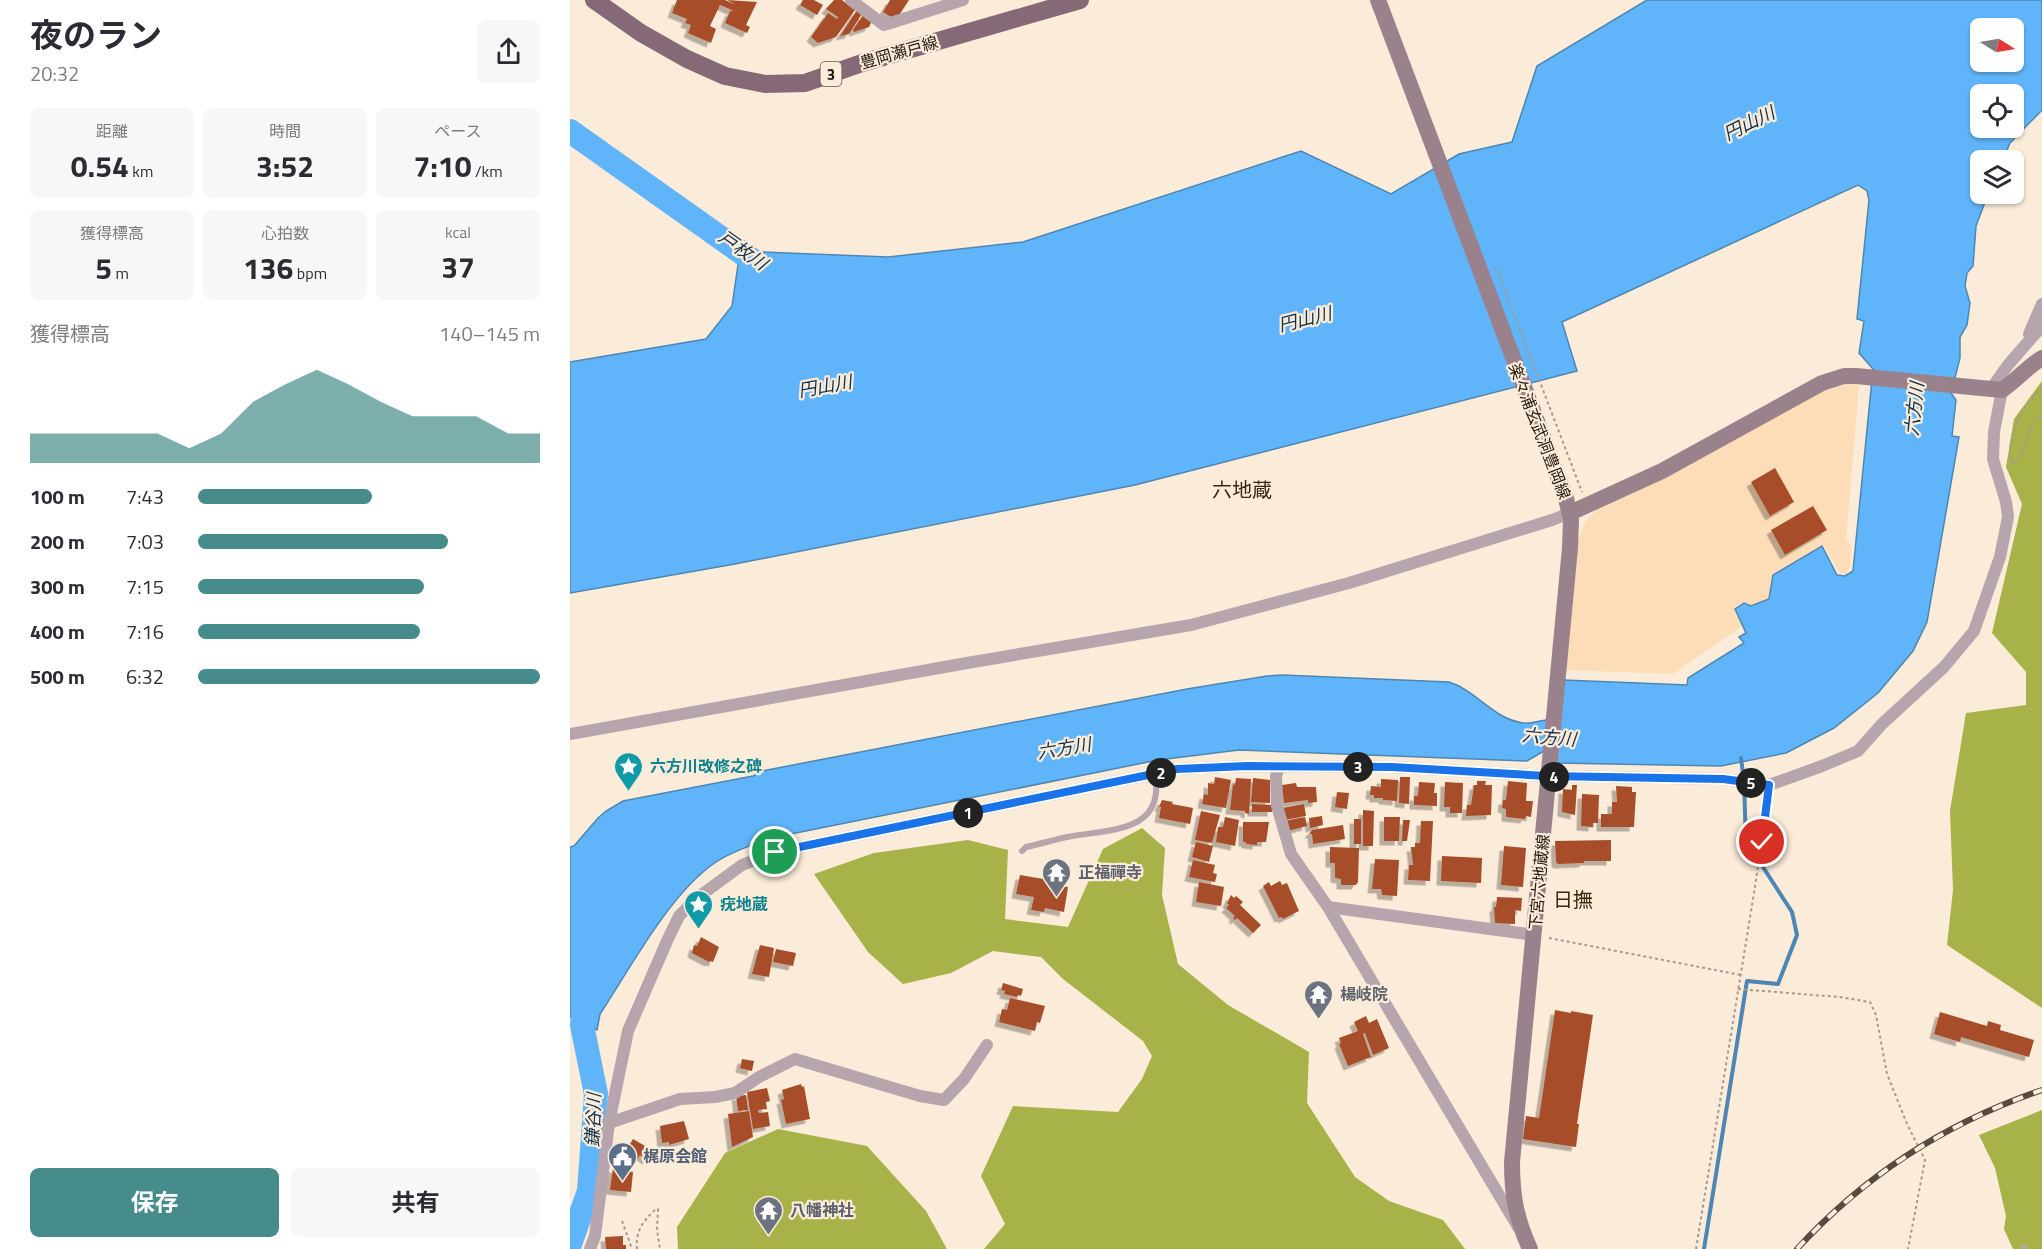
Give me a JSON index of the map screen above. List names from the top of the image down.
{
  "streets": {
    "main road": [
      "豊岡瀬戸線",
      "3",
      "楽々浦玄武洞豊岡線",
      "下宮六地蔵線"
    ]
  },
  "crossings": [
    ["楽々浦玄武洞豊岡線", "下宮六地蔵線"]
  ],
  "districts": ["六地蔵", "日撫"],
  "water": [
    "円山川",
    "戸枚川",
    "六方川",
    "鎌谷川"
  ],
  "places": {
    "place": ["六方川改修之碑", "疣地蔵"],
    "temple": ["正福禪寺", "楊岐院", "八幡神社"],
    "public building": ["梶原会館"]
  },
  "north": "right",
  "page": {
    "heading": ["夜のラン", "20:32"],
    "stats": [
      ["距離", "0.54 km"],
      ["時間", "3:52"],
      ["ペース", "7:10 /km"],
      ["獲得標高", "5 m"],
      ["心拍数", "136 bpm"],
      ["kcal", "37"]
    ],
    "chart": ["獲得標高", "140–145 m"],
    "list": [
      {
        "name": "100 m",
        "note": "7:43"
      },
      {
        "name": "200 m",
        "note": "7:03"
      },
      {
        "name": "300 m",
        "note": "7:15"
      },
      {
        "name": "400 m",
        "note": "7:16"
      },
      {
        "name": "500 m",
        "note": "6:32"
      }
    ],
    "pins": [
      "3",
      "2",
      "4",
      "5",
      "1"
    ],
    "buttons": ["保存", "共有"]
  }
}
